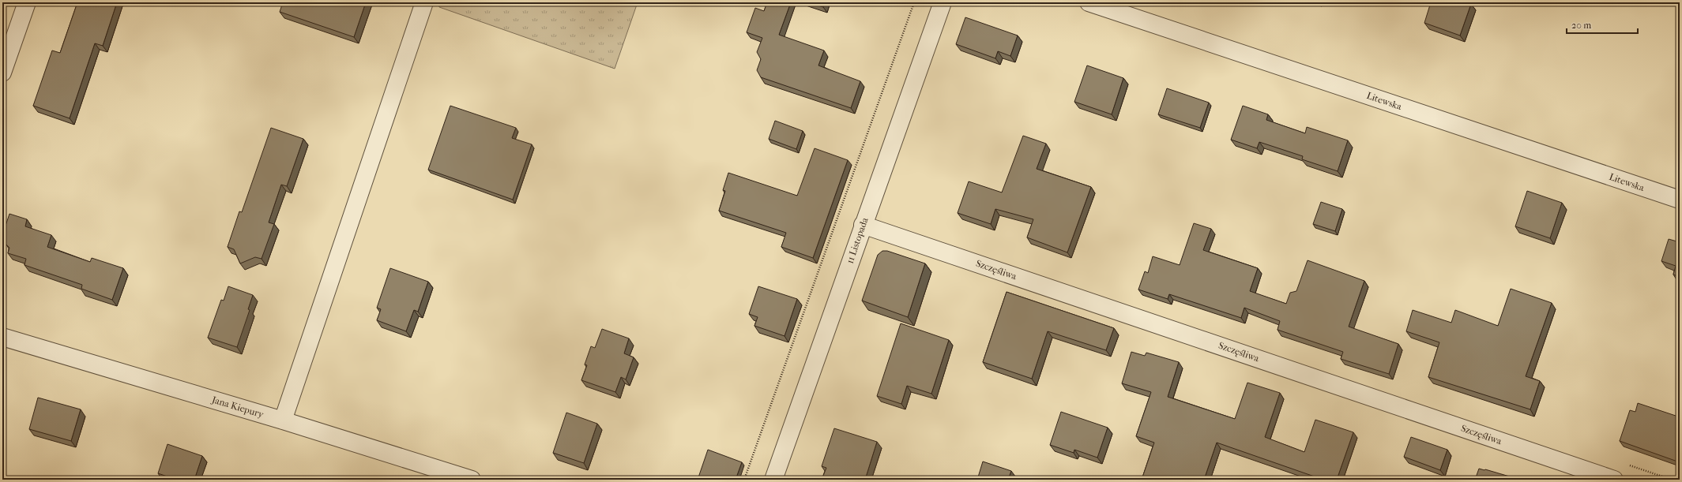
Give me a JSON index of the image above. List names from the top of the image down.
{
  "streets": {
    "street": [
      "Litewska",
      "11 Listopada",
      "Szczęśliwa",
      "Jana Kiepury"
    ]
  },
  "crossings": [
    ["11 Listopada", "Szczęśliwa"]
  ],
  "scale_bar": "20 m"
}
